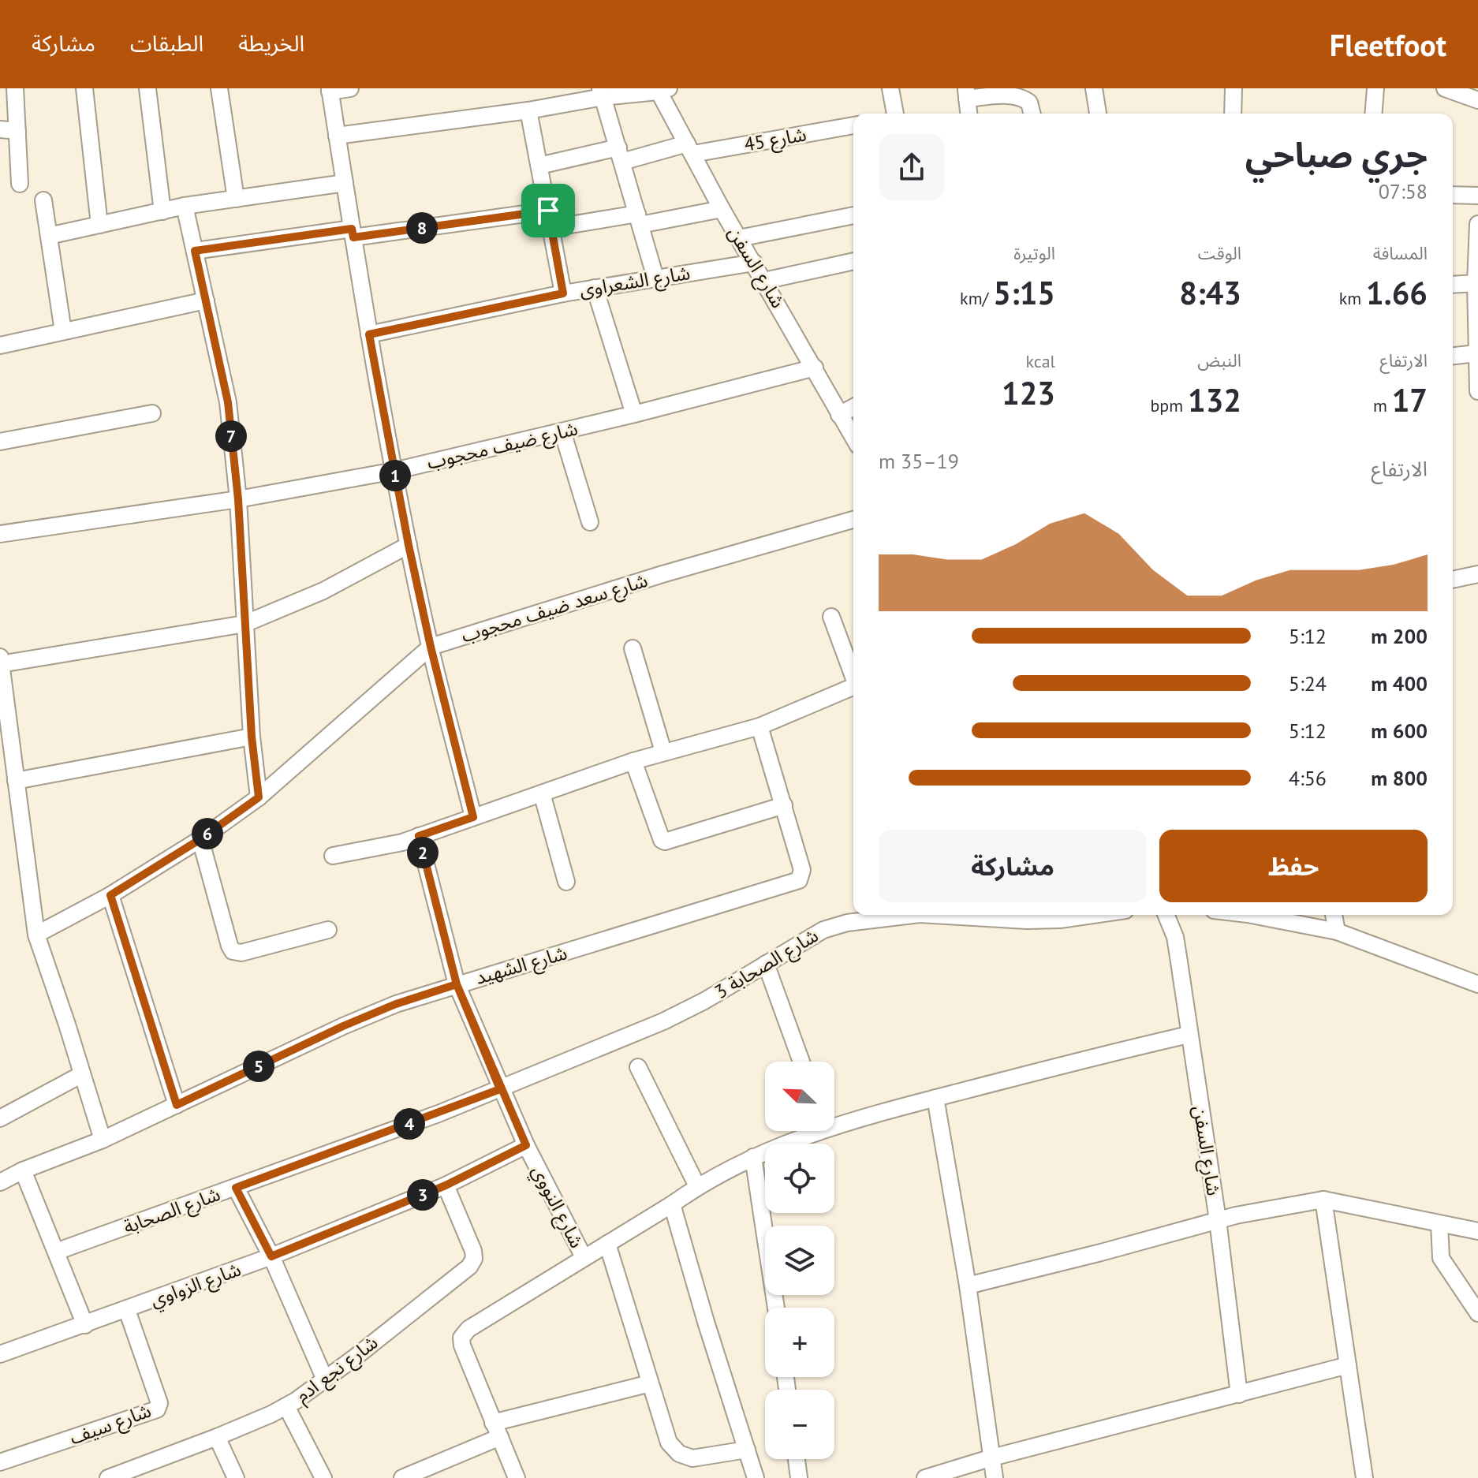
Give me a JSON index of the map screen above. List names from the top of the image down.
{
  "streets": {
    "street": [
      "شارع 45",
      "شارع السفن",
      "شارع الشعراوى",
      "شارع ضيف محجوب",
      "شارع سعد ضيف محجوب",
      "شارع الصحابة 3",
      "شارع الشهيد",
      "شارع النووي",
      "شارع الصحابة",
      "شارع الزواوي",
      "شارع نجع ادم",
      "شارع سيف"
    ]
  },
  "crossings": [
    ["شارع 45", "شارع السفن"],
    ["شارع السفن", "شارع الشعراوى"],
    ["شارع السفن", "شارع ضيف محجوب"],
    ["شارع الصحابة 3", "شارع النووي"],
    ["شارع الصحابة 3", "شارع الصحابة"],
    ["شارع الشهيد", "شارع النووي"],
    ["شارع النووي", "شارع الصحابة"],
    ["شارع النووي", "شارع الزواوي"],
    ["شارع الزواوي", "شارع نجع ادم"],
    ["شارع الزواوي", "شارع سيف"]
  ],
  "north": "top left",
  "page": {
    "header": "Fleetfoot",
    "nav": ["الخريطة", "الطبقات", "مشاركة"],
    "heading": ["جري صباحي", "07:58"],
    "pins": [
      "8",
      "7",
      "1",
      "6",
      "2",
      "5",
      "4",
      "3"
    ],
    "stats": [
      ["المسافة", "1.66 km"],
      ["الوقت", "8:43"],
      ["الوتيرة", "5:15 /km"],
      ["الارتفاع", "17 m"],
      ["النبض", "132 bpm"],
      ["kcal", "123"]
    ],
    "chart": ["الارتفاع", "19–35 m"],
    "list": [
      {
        "name": "200 m",
        "note": "5:12"
      },
      {
        "name": "400 m",
        "note": "5:24"
      },
      {
        "name": "600 m",
        "note": "5:12"
      },
      {
        "name": "800 m",
        "note": "4:56"
      }
    ],
    "buttons": ["حفظ", "مشاركة"],
    "map_buttons": ["+", "−"]
  }
}
